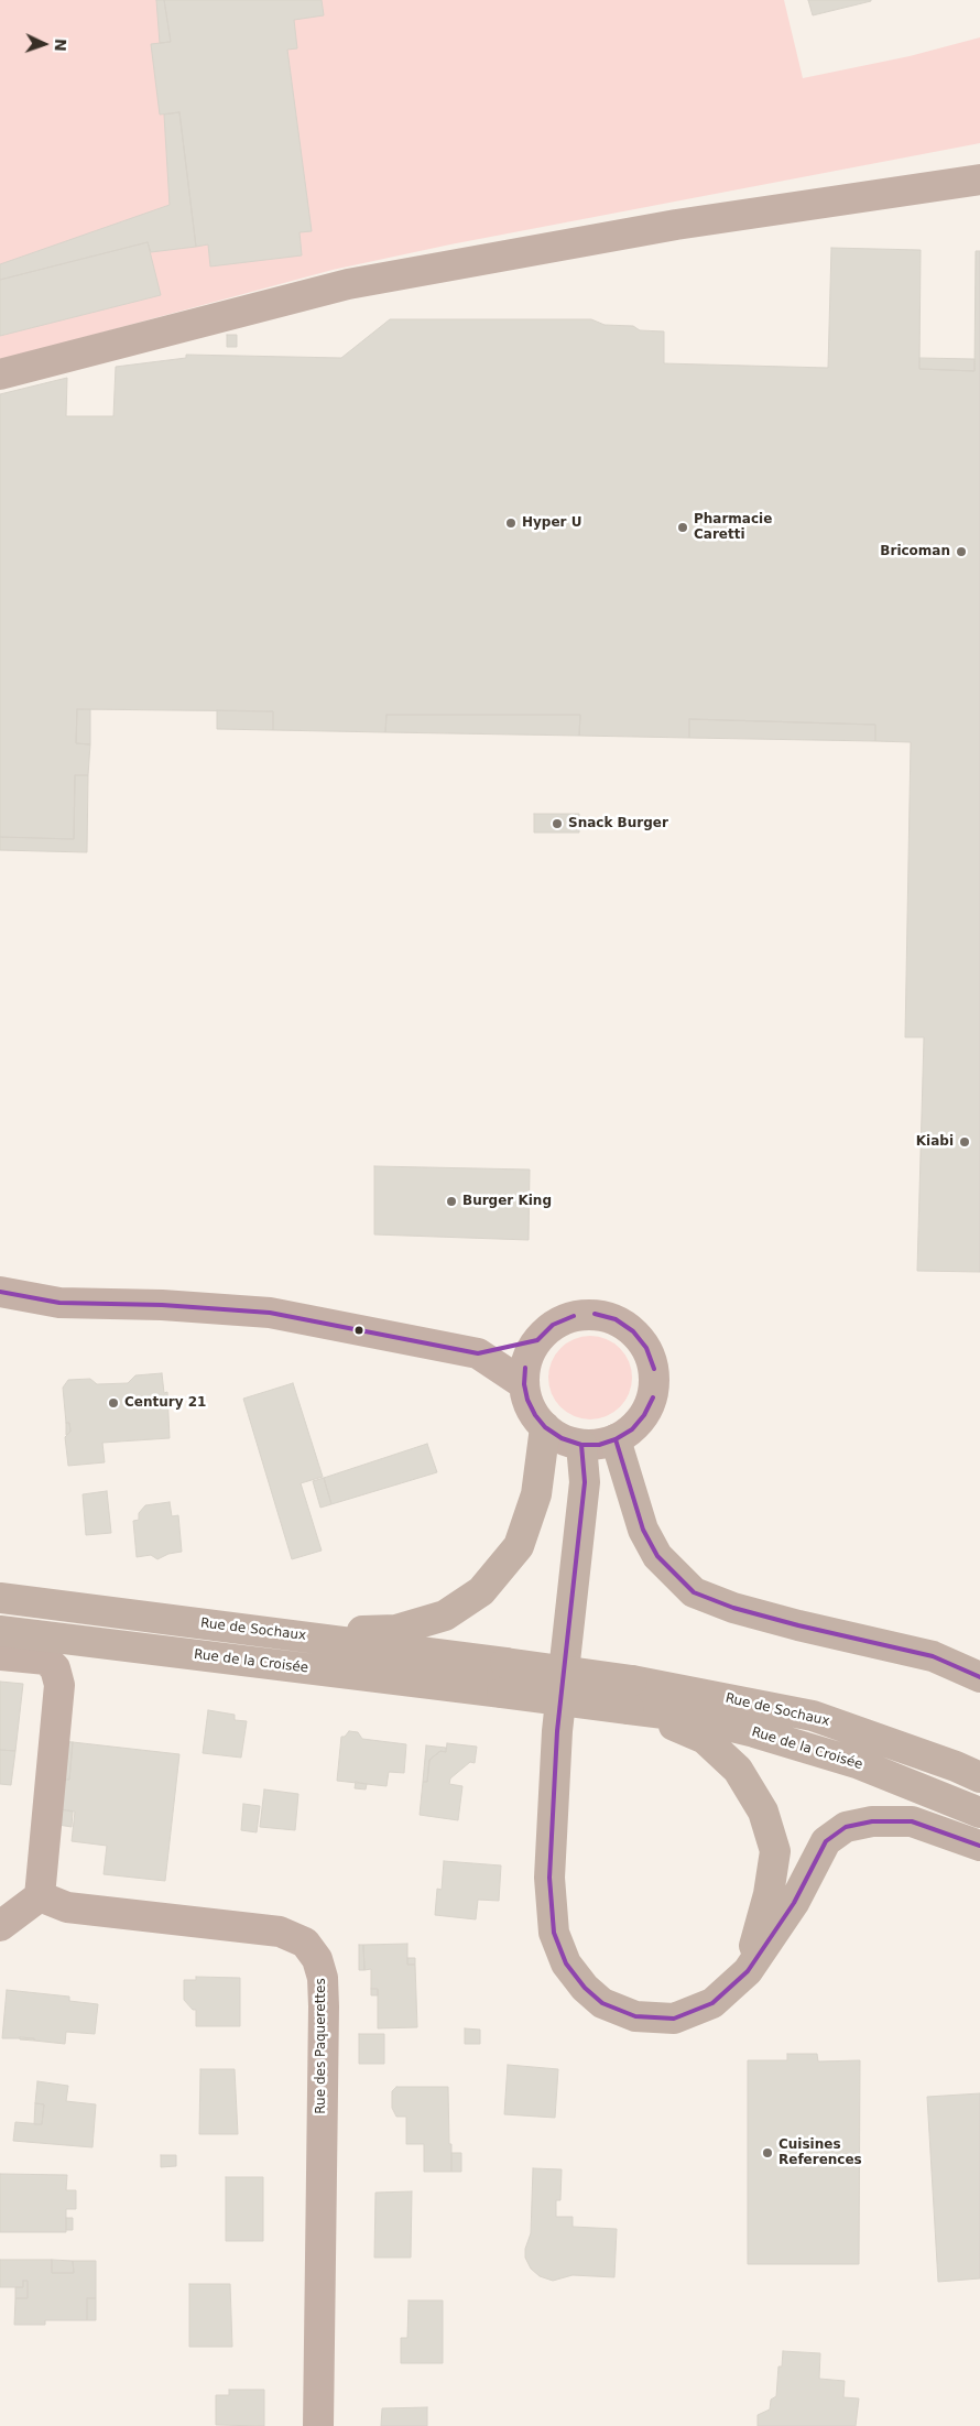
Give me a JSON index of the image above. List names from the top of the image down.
{
  "streets": {
    "main road": ["Rue de Sochaux", "Rue de la Croisée"],
    "street": ["Rue des Paquerettes"]
  },
  "crossings": [
    ["Rue de Sochaux", "Rue de la Croisée"]
  ],
  "places": [
    "Hyper U",
    "Pharmacie Caretti",
    "Bricoman",
    "Snack Burger",
    "Kiabi",
    "Burger King",
    "Century 21",
    "Cuisines References"
  ],
  "north": "right"
}
